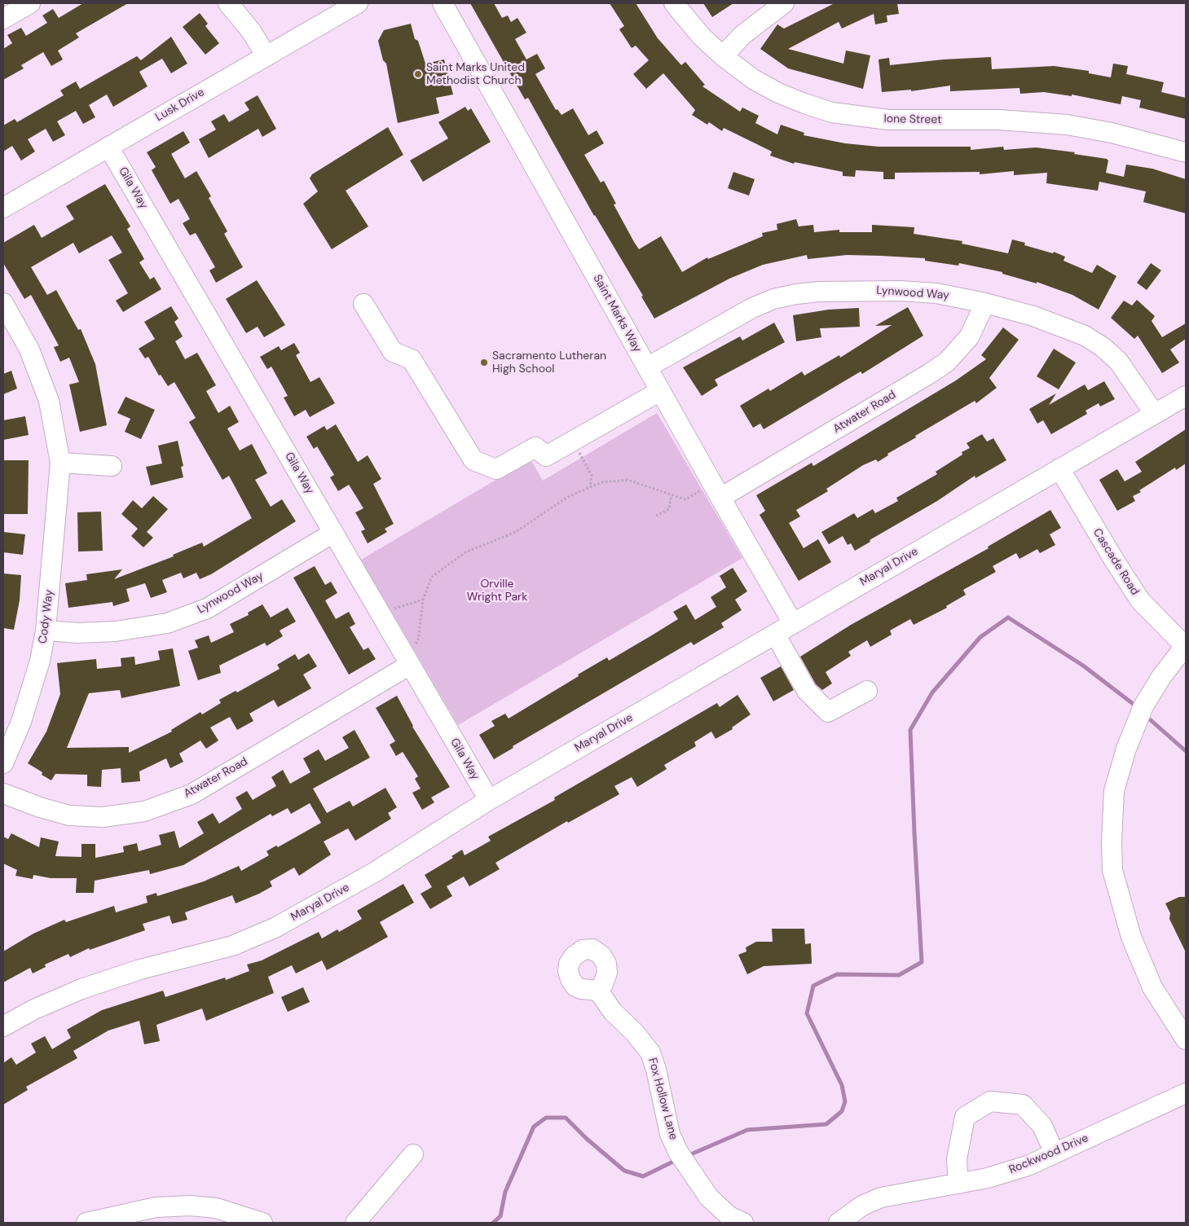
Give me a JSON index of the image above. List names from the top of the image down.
{
  "streets": {
    "street": [
      "Lusk Drive",
      "Ione Street",
      "Gila Way",
      "Lynwood Way",
      "Saint Marks Way",
      "Atwater Road",
      "Cascade Road",
      "Maryal Drive",
      "Cody Way",
      "Fox Hollow Lane",
      "Rockwood Drive"
    ]
  },
  "crossings": [
    ["Lusk Drive", "Gila Way"],
    ["Gila Way", "Lynwood Way"],
    ["Gila Way", "Atwater Road"],
    ["Gila Way", "Maryal Drive"],
    ["Lynwood Way", "Saint Marks Way"],
    ["Lynwood Way", "Atwater Road"],
    ["Lynwood Way", "Maryal Drive"],
    ["Lynwood Way", "Cody Way"],
    ["Saint Marks Way", "Atwater Road"],
    ["Saint Marks Way", "Maryal Drive"],
    ["Cascade Road", "Maryal Drive"]
  ],
  "parks": ["Orville Wright Park"],
  "places": ["Saint Marks United Methodist Church", "Sacramento Lutheran High School"]
}
